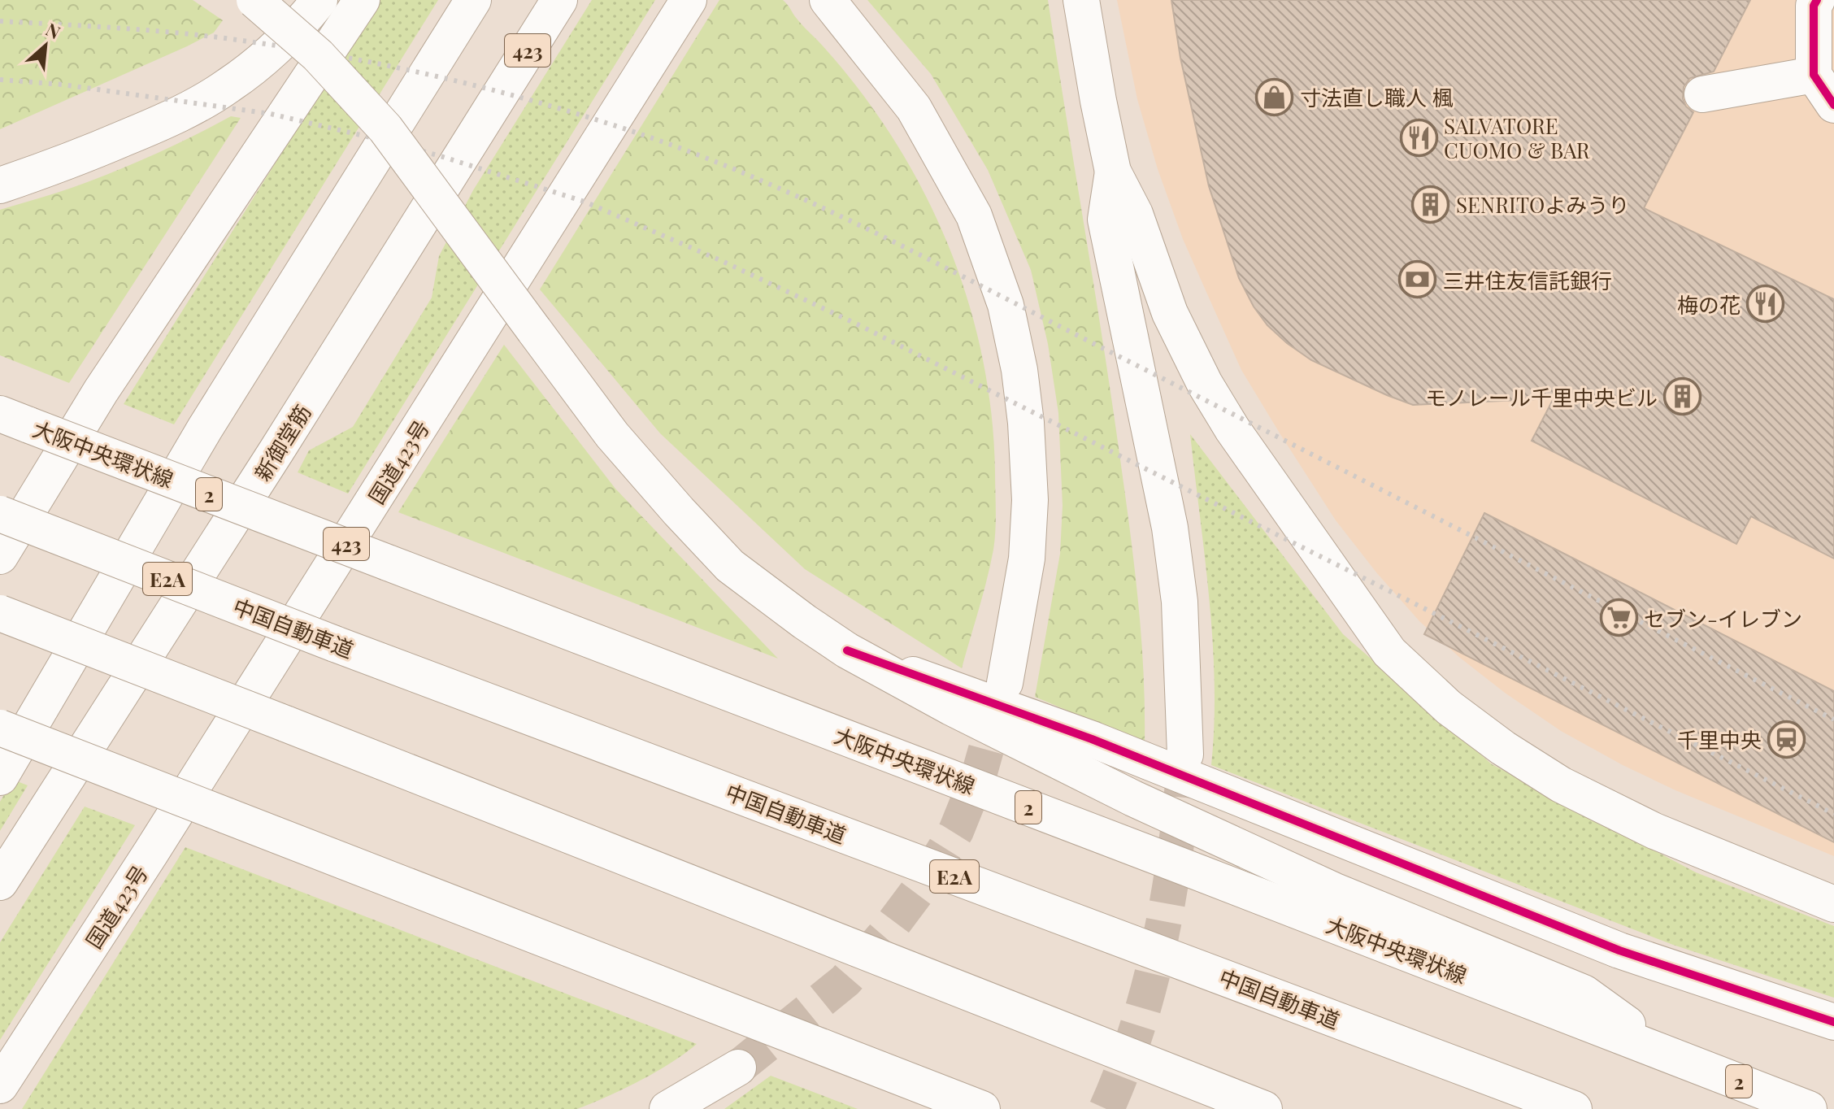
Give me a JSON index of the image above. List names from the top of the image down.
{
  "streets": {
    "main road": [
      "423",
      "新御堂筋",
      "大阪中央環状線",
      "国道423号",
      "2",
      "E2A",
      "中国自動車道"
    ]
  },
  "places": {
    "shop": ["寸法直し職人 楓"],
    "restaurant": ["SALVATORE CUOMO & BAR", "梅の花"],
    "building": ["SENRITOよみうり", "モノレール千里中央ビル"],
    "bank": ["三井住友信託銀行"],
    "supermarket": ["セブン-イレブン"],
    "station": ["千里中央"]
  },
  "north": "top right"
}
